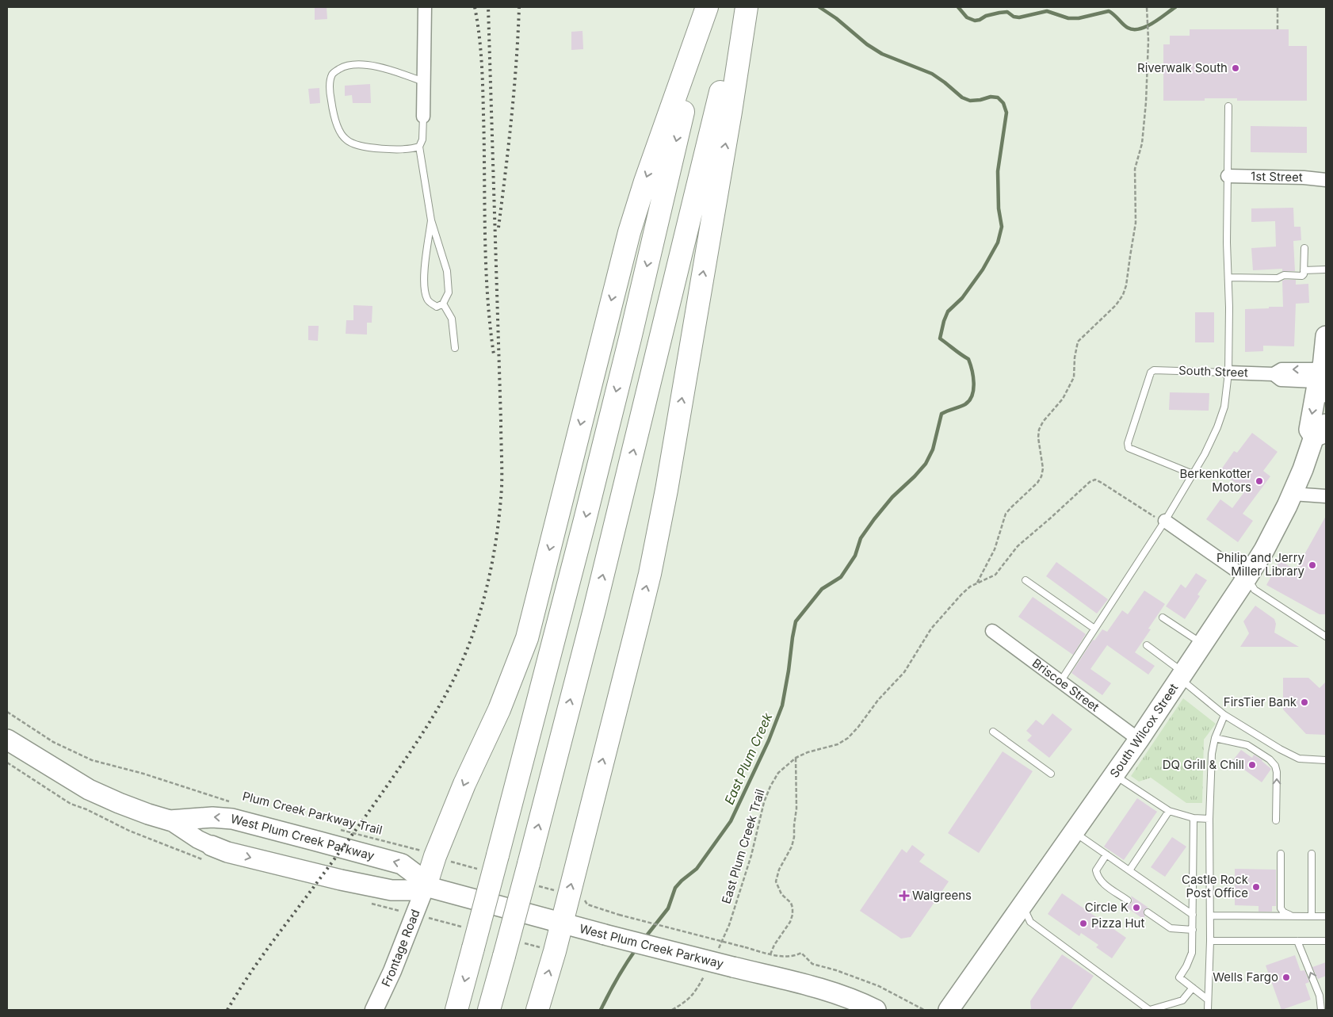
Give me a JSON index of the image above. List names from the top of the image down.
{
  "streets": {
    "main road": ["South Wilcox Street", "West Plum Creek Parkway", "Frontage Road"],
    "street": ["1st Street", "South Street", "Briscoe Street"],
    "path": ["Plum Creek Parkway Trail", "East Plum Creek Trail"]
  },
  "crossings": [
    ["South Street", "South Wilcox Street"],
    ["Briscoe Street", "South Wilcox Street"],
    ["West Plum Creek Parkway", "Frontage Road"]
  ],
  "water": ["East Plum Creek"],
  "places": {
    "other": [
      "Riverwalk South",
      "Berkenkotter Motors",
      "Philip and Jerry Miller Library",
      "FirsTier Bank",
      "DQ Grill & Chill",
      "Castle Rock Post Office",
      "Circle K",
      "Pizza Hut",
      "Wells Fargo"
    ],
    "health": ["Walgreens"]
  }
}
